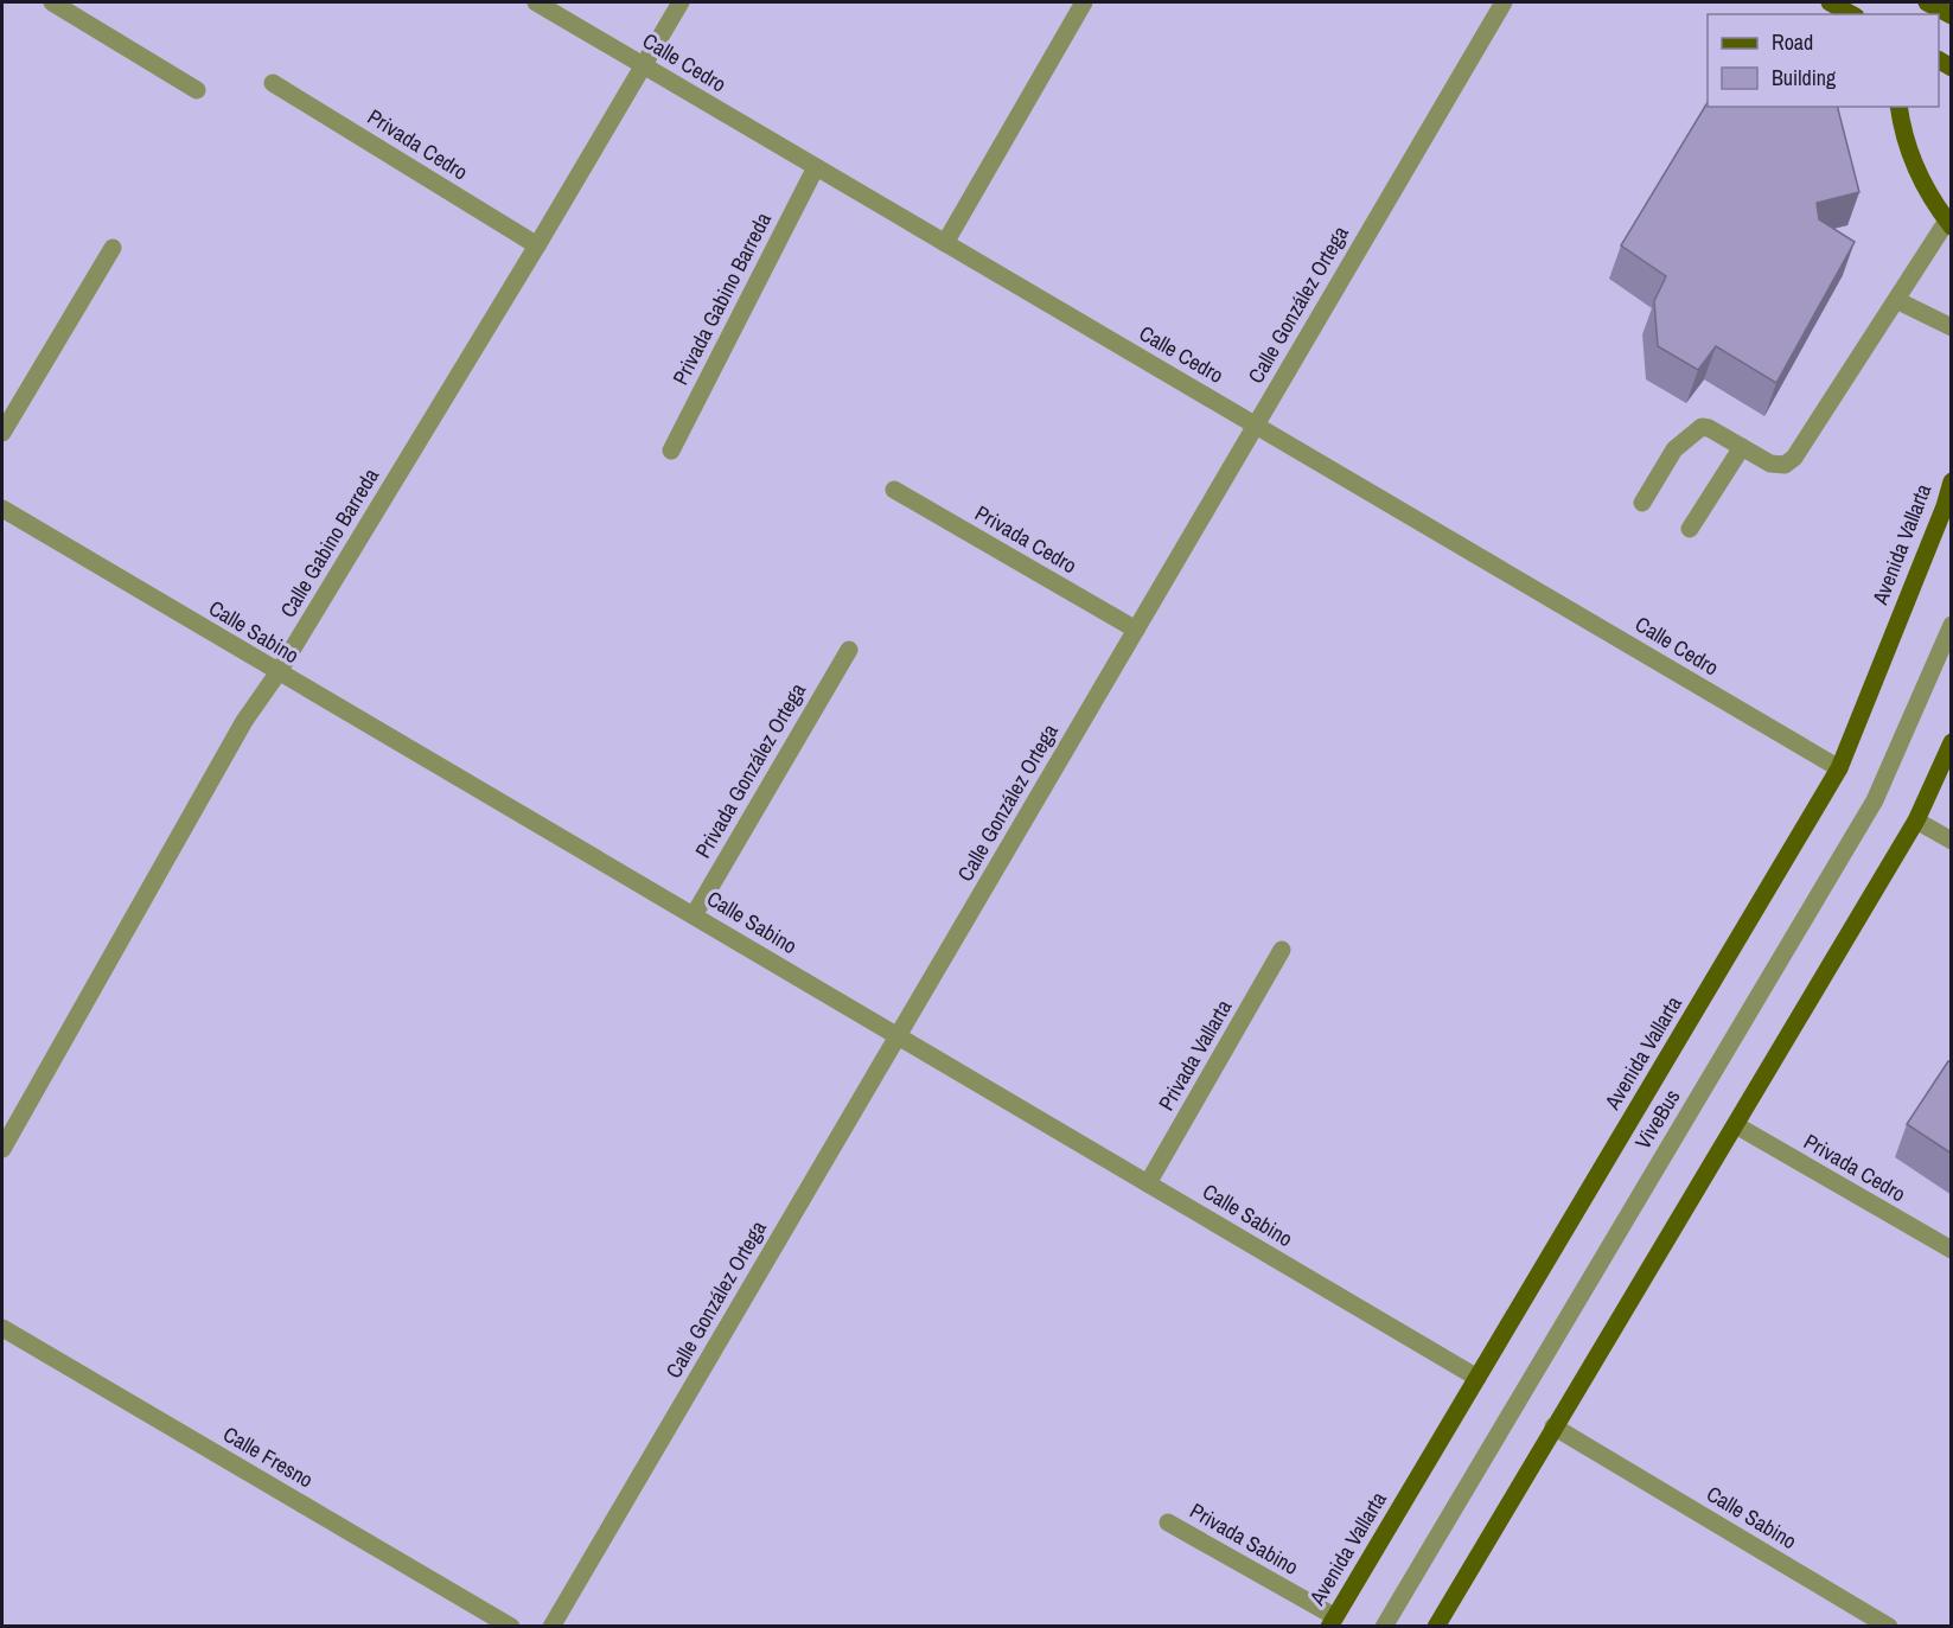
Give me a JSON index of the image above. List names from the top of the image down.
{
  "streets": {
    "main road": ["Avenida Vallarta"],
    "street": [
      "Calle Cedro",
      "Privada Cedro",
      "Privada Gabino Barreda",
      "Calle González Ortega",
      "Calle Gabino Barreda",
      "Calle Sabino",
      "Privada González Ortega",
      "Privada Vallarta",
      "ViveBus",
      "Calle Fresno",
      "Privada Sabino"
    ]
  },
  "crossings": [
    ["Calle Cedro", "Privada Gabino Barreda"],
    ["Calle Cedro", "Calle González Ortega"],
    ["Calle Cedro", "Calle Gabino Barreda"],
    ["Calle Cedro", "Avenida Vallarta"],
    ["Privada Cedro", "Calle González Ortega"],
    ["Privada Cedro", "Calle Gabino Barreda"],
    ["Calle González Ortega", "Calle Sabino"],
    ["Calle Gabino Barreda", "Calle Sabino"],
    ["Avenida Vallarta", "Calle Sabino"],
    ["Avenida Vallarta", "Privada Sabino"],
    ["Calle Sabino", "Privada González Ortega"],
    ["Calle Sabino", "Privada Vallarta"]
  ],
  "legend": ["Road", "Building"]
}
